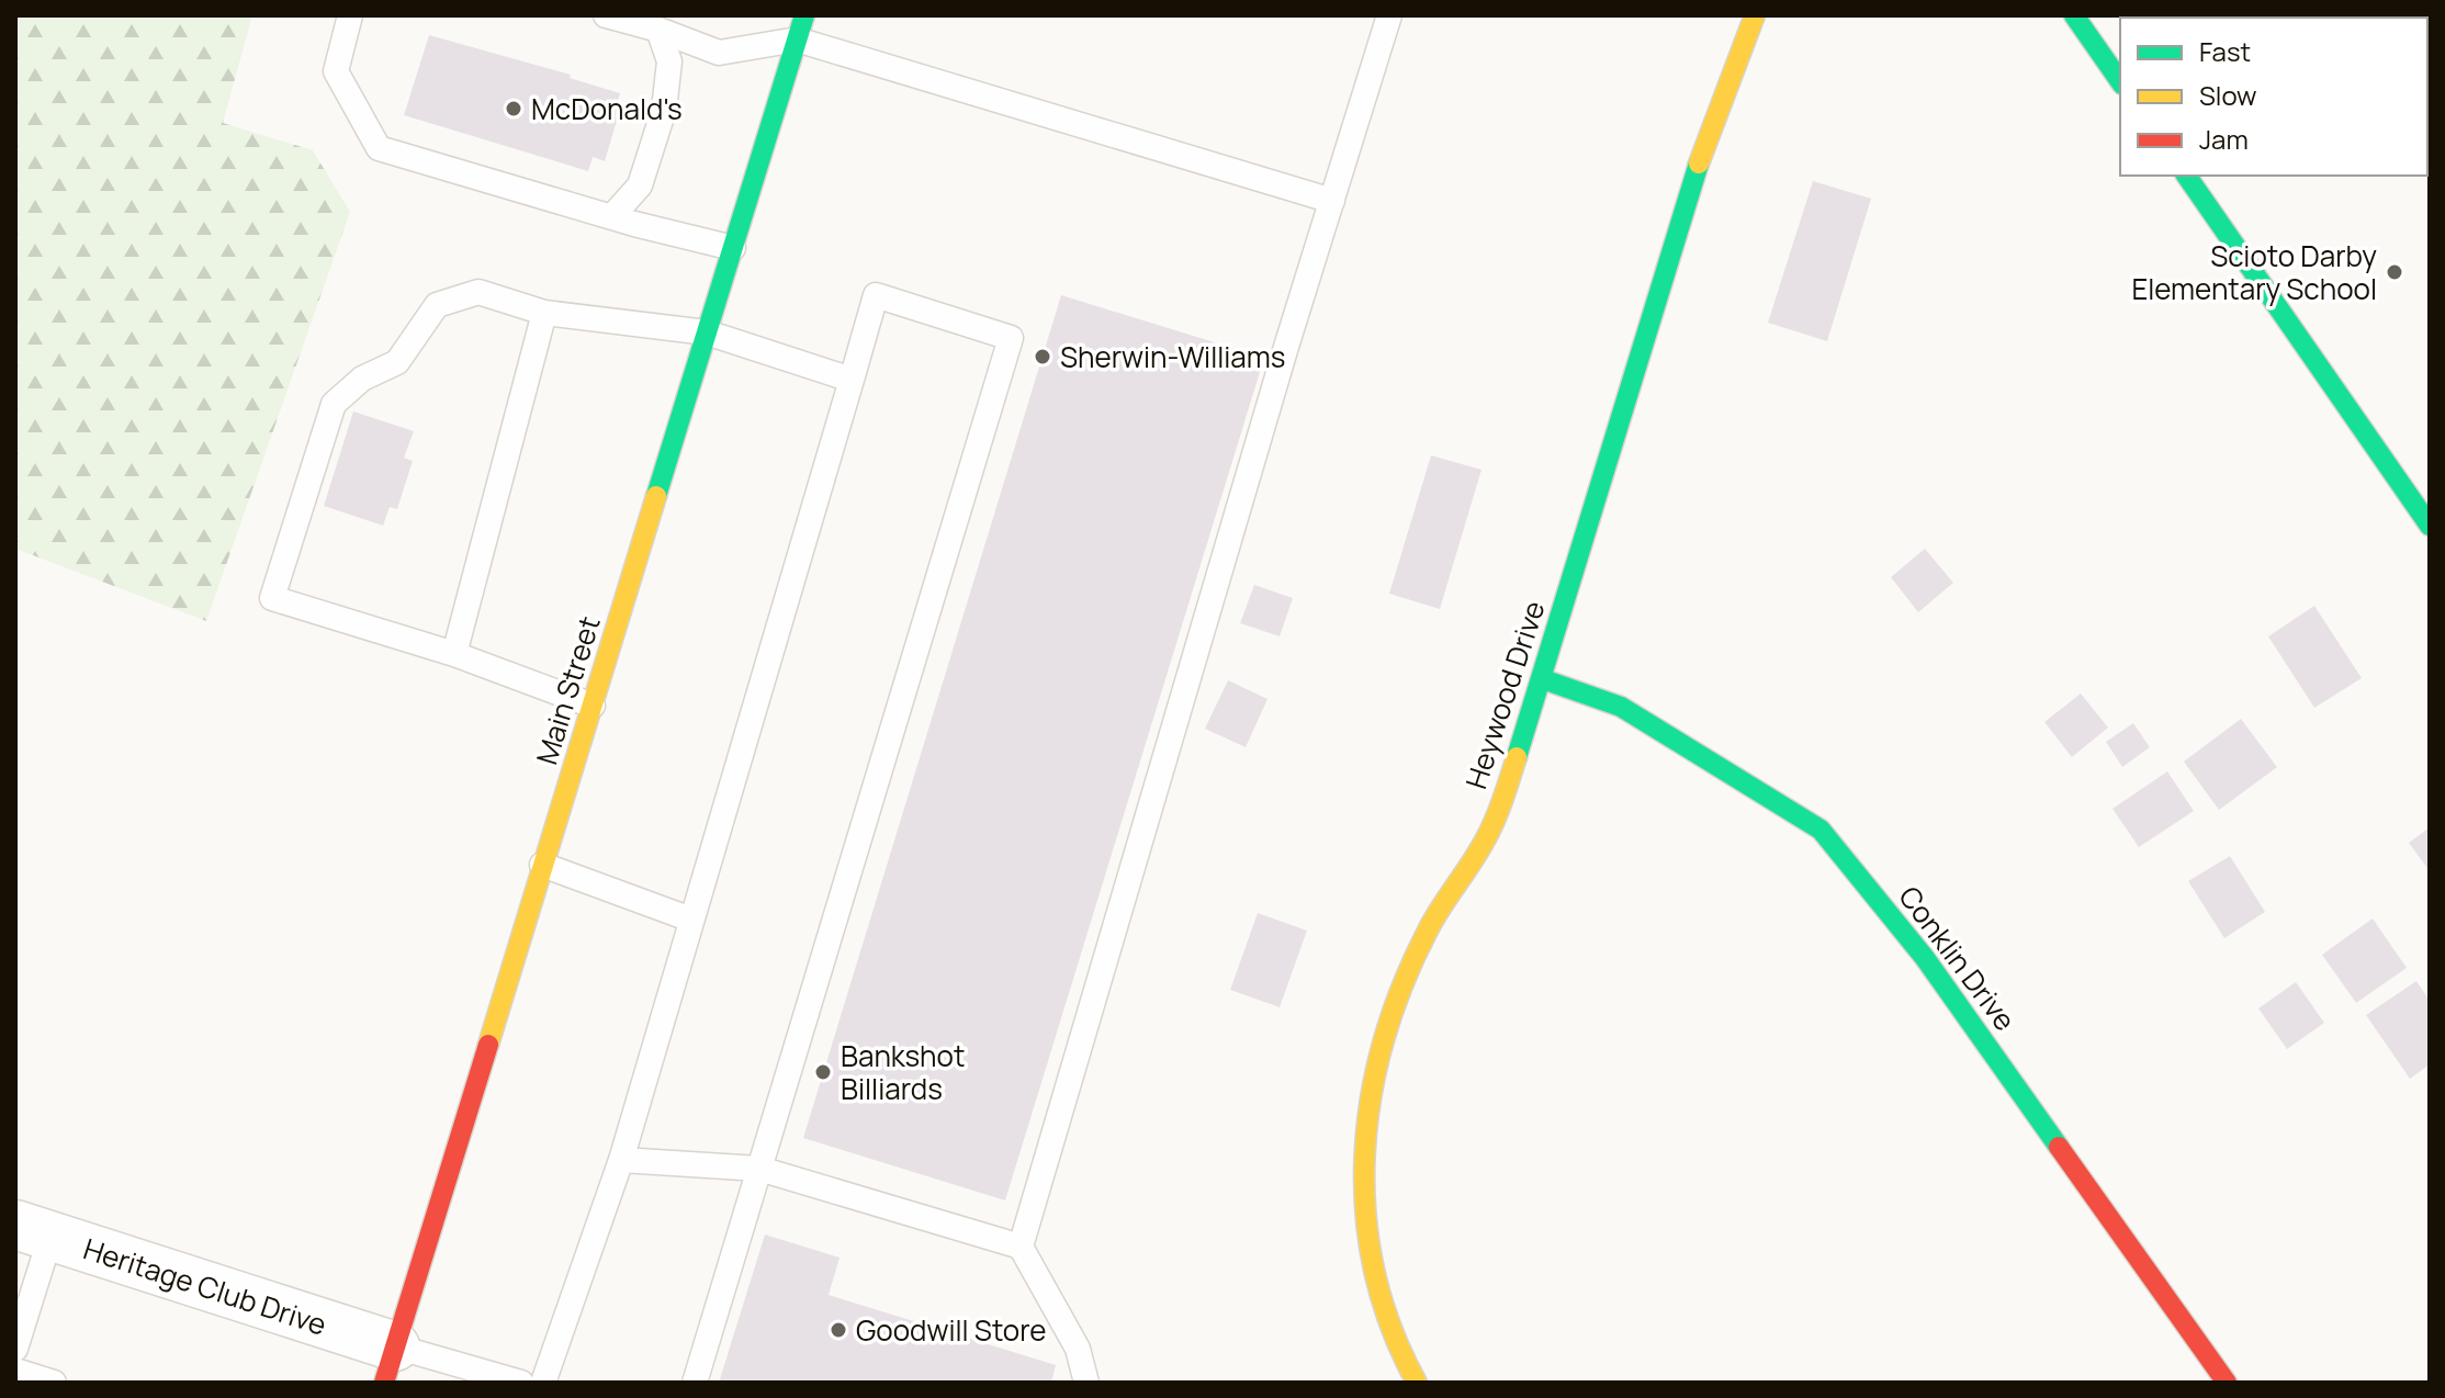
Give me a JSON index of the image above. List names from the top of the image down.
{
  "streets": {
    "street": [
      "Main Street",
      "Heywood Drive",
      "Conklin Drive",
      "Heritage Club Drive"
    ]
  },
  "crossings": [
    ["Main Street", "Heritage Club Drive"],
    ["Heywood Drive", "Conklin Drive"]
  ],
  "places": [
    "McDonald's",
    "Scioto Darby Elementary School",
    "Sherwin-Williams",
    "Bankshot Billiards",
    "Goodwill Store"
  ],
  "legend": ["Fast", "Slow", "Jam"]
}
